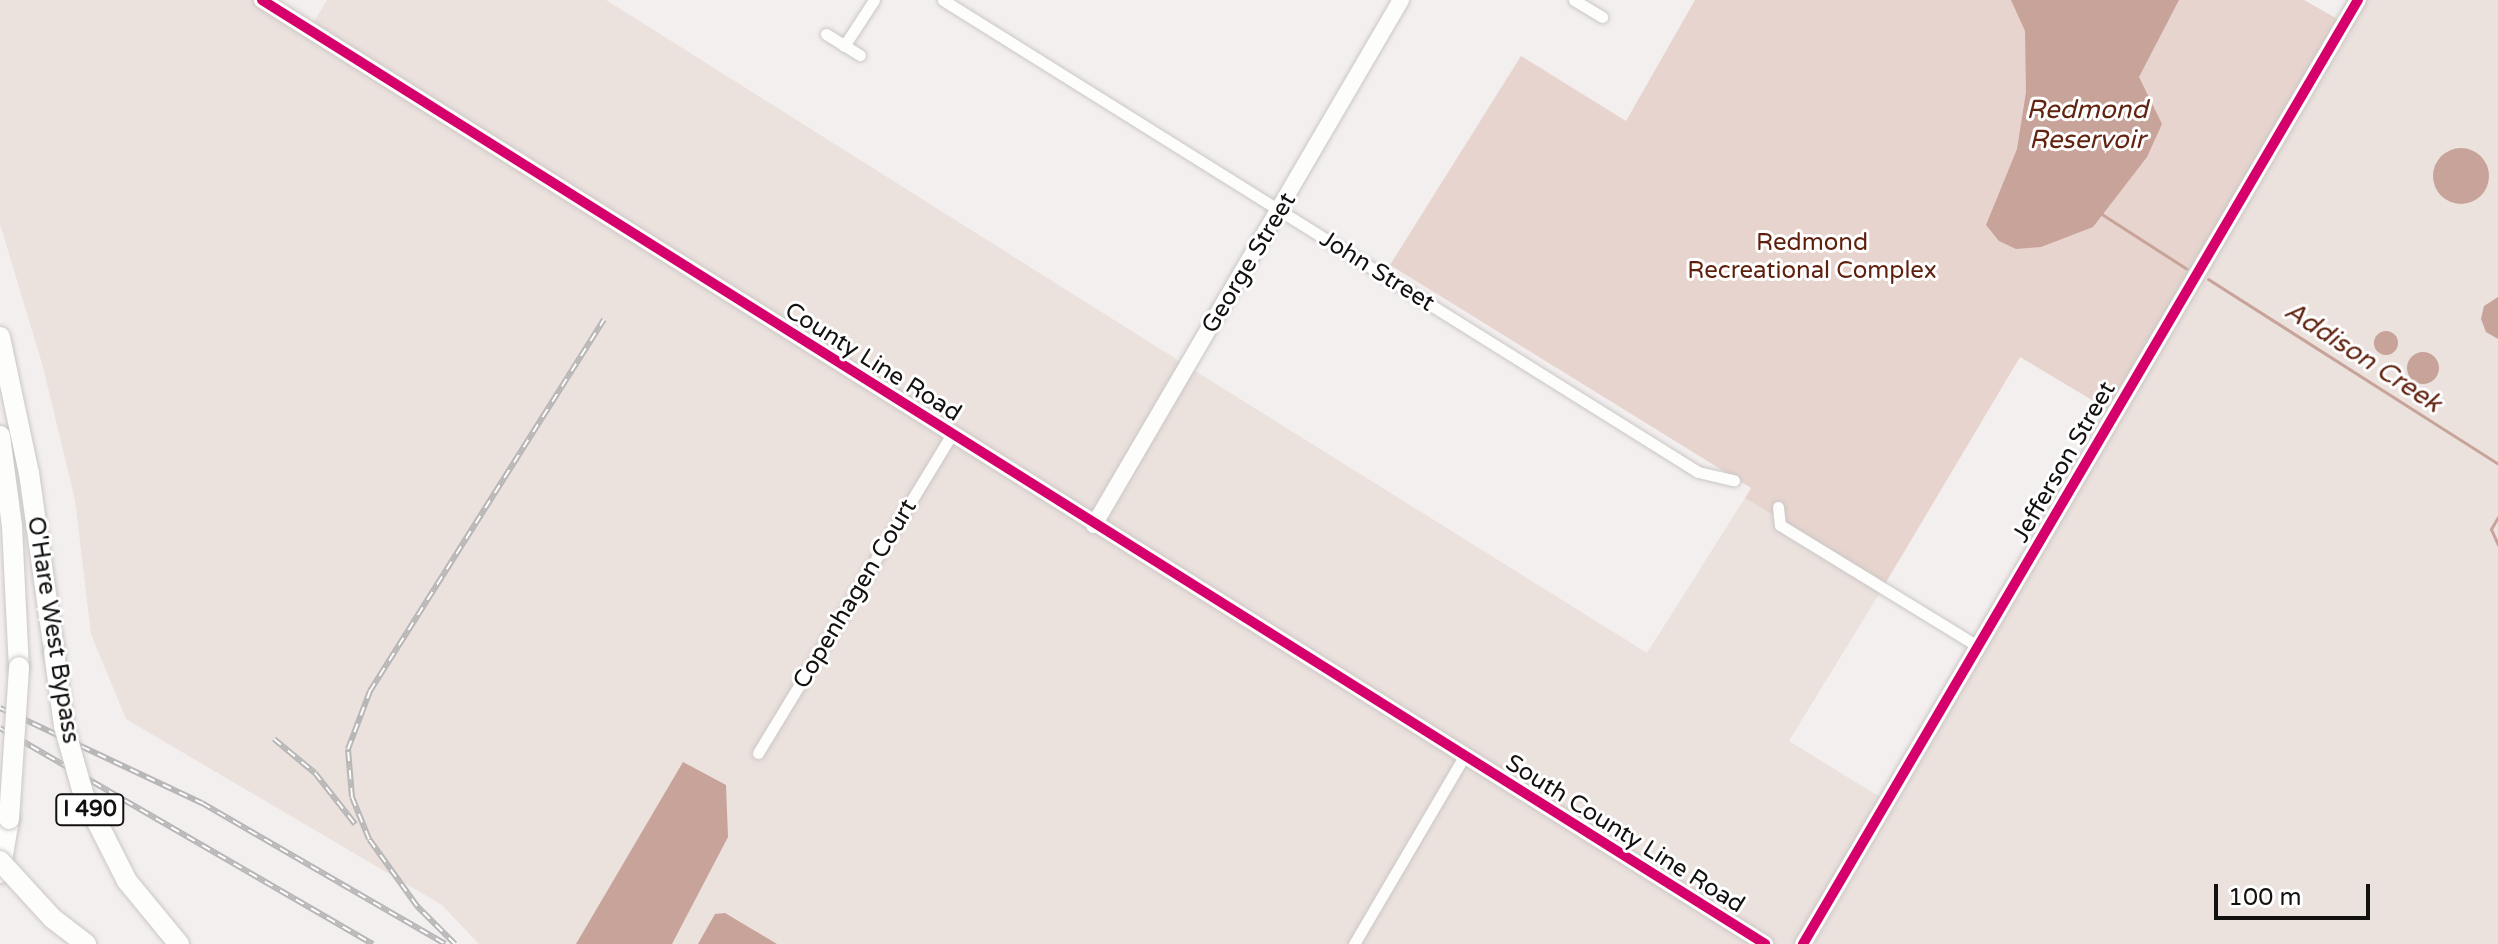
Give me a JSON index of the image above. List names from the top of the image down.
{
  "streets": {
    "highway": ["O'Hare West Bypass", "I 490"],
    "street": [
      "George Street",
      "John Street",
      "County Line Road",
      "Jefferson Street",
      "Copenhagen Court",
      "South County Line Road"
    ]
  },
  "crossings": [
    ["George Street", "John Street"],
    ["George Street", "County Line Road"],
    ["County Line Road", "Copenhagen Court"],
    ["County Line Road", "South County Line Road"]
  ],
  "water": ["Redmond Reservoir", "Addison Creek"],
  "parks": ["Redmond Recreational Complex"],
  "scale_bar": "100 m"
}
